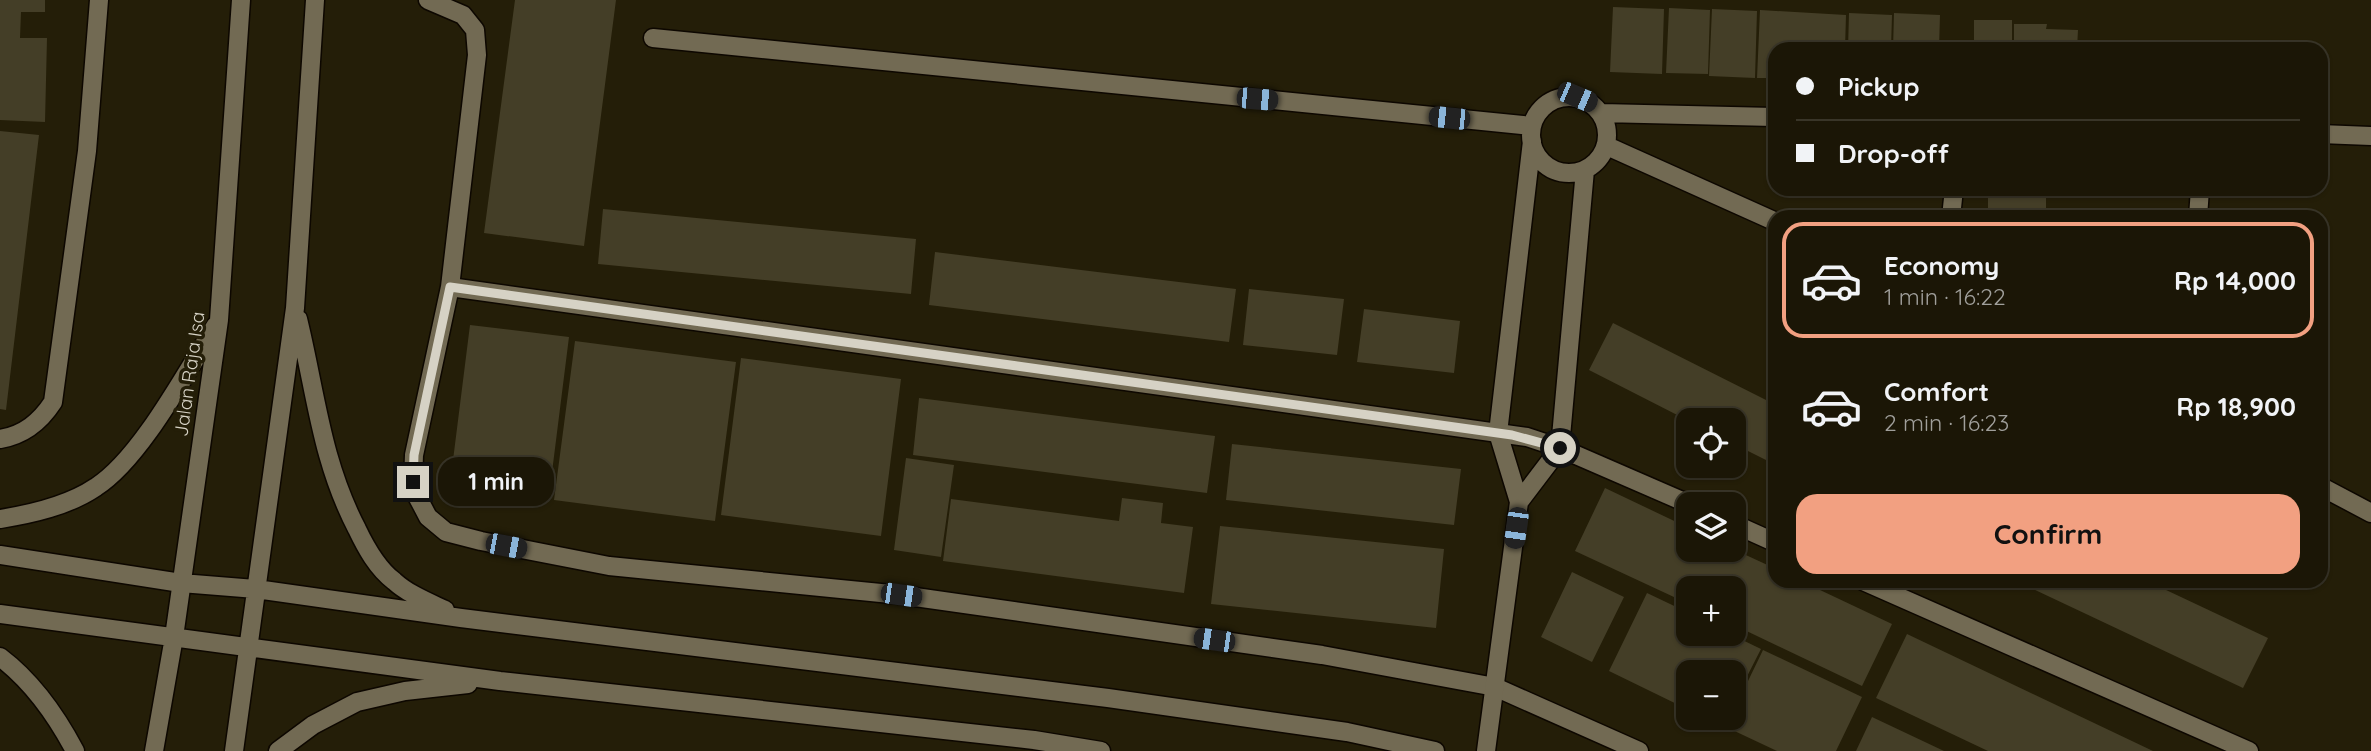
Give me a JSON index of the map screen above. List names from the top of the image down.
{
  "streets": {
    "main road": ["Jalan Raja Isa"]
  },
  "page": {
    "banner": ["Pickup", "Drop-off"],
    "list": [
      {
        "name": "Economy",
        "note": "1 min · 16:22",
        "value": "Rp 14,000"
      },
      {
        "name": "Comfort",
        "note": "2 min · 16:23",
        "value": "Rp 18,900"
      }
    ],
    "map_buttons": ["+", "−"],
    "bubble": "1 min",
    "buttons": "Confirm"
  }
}
